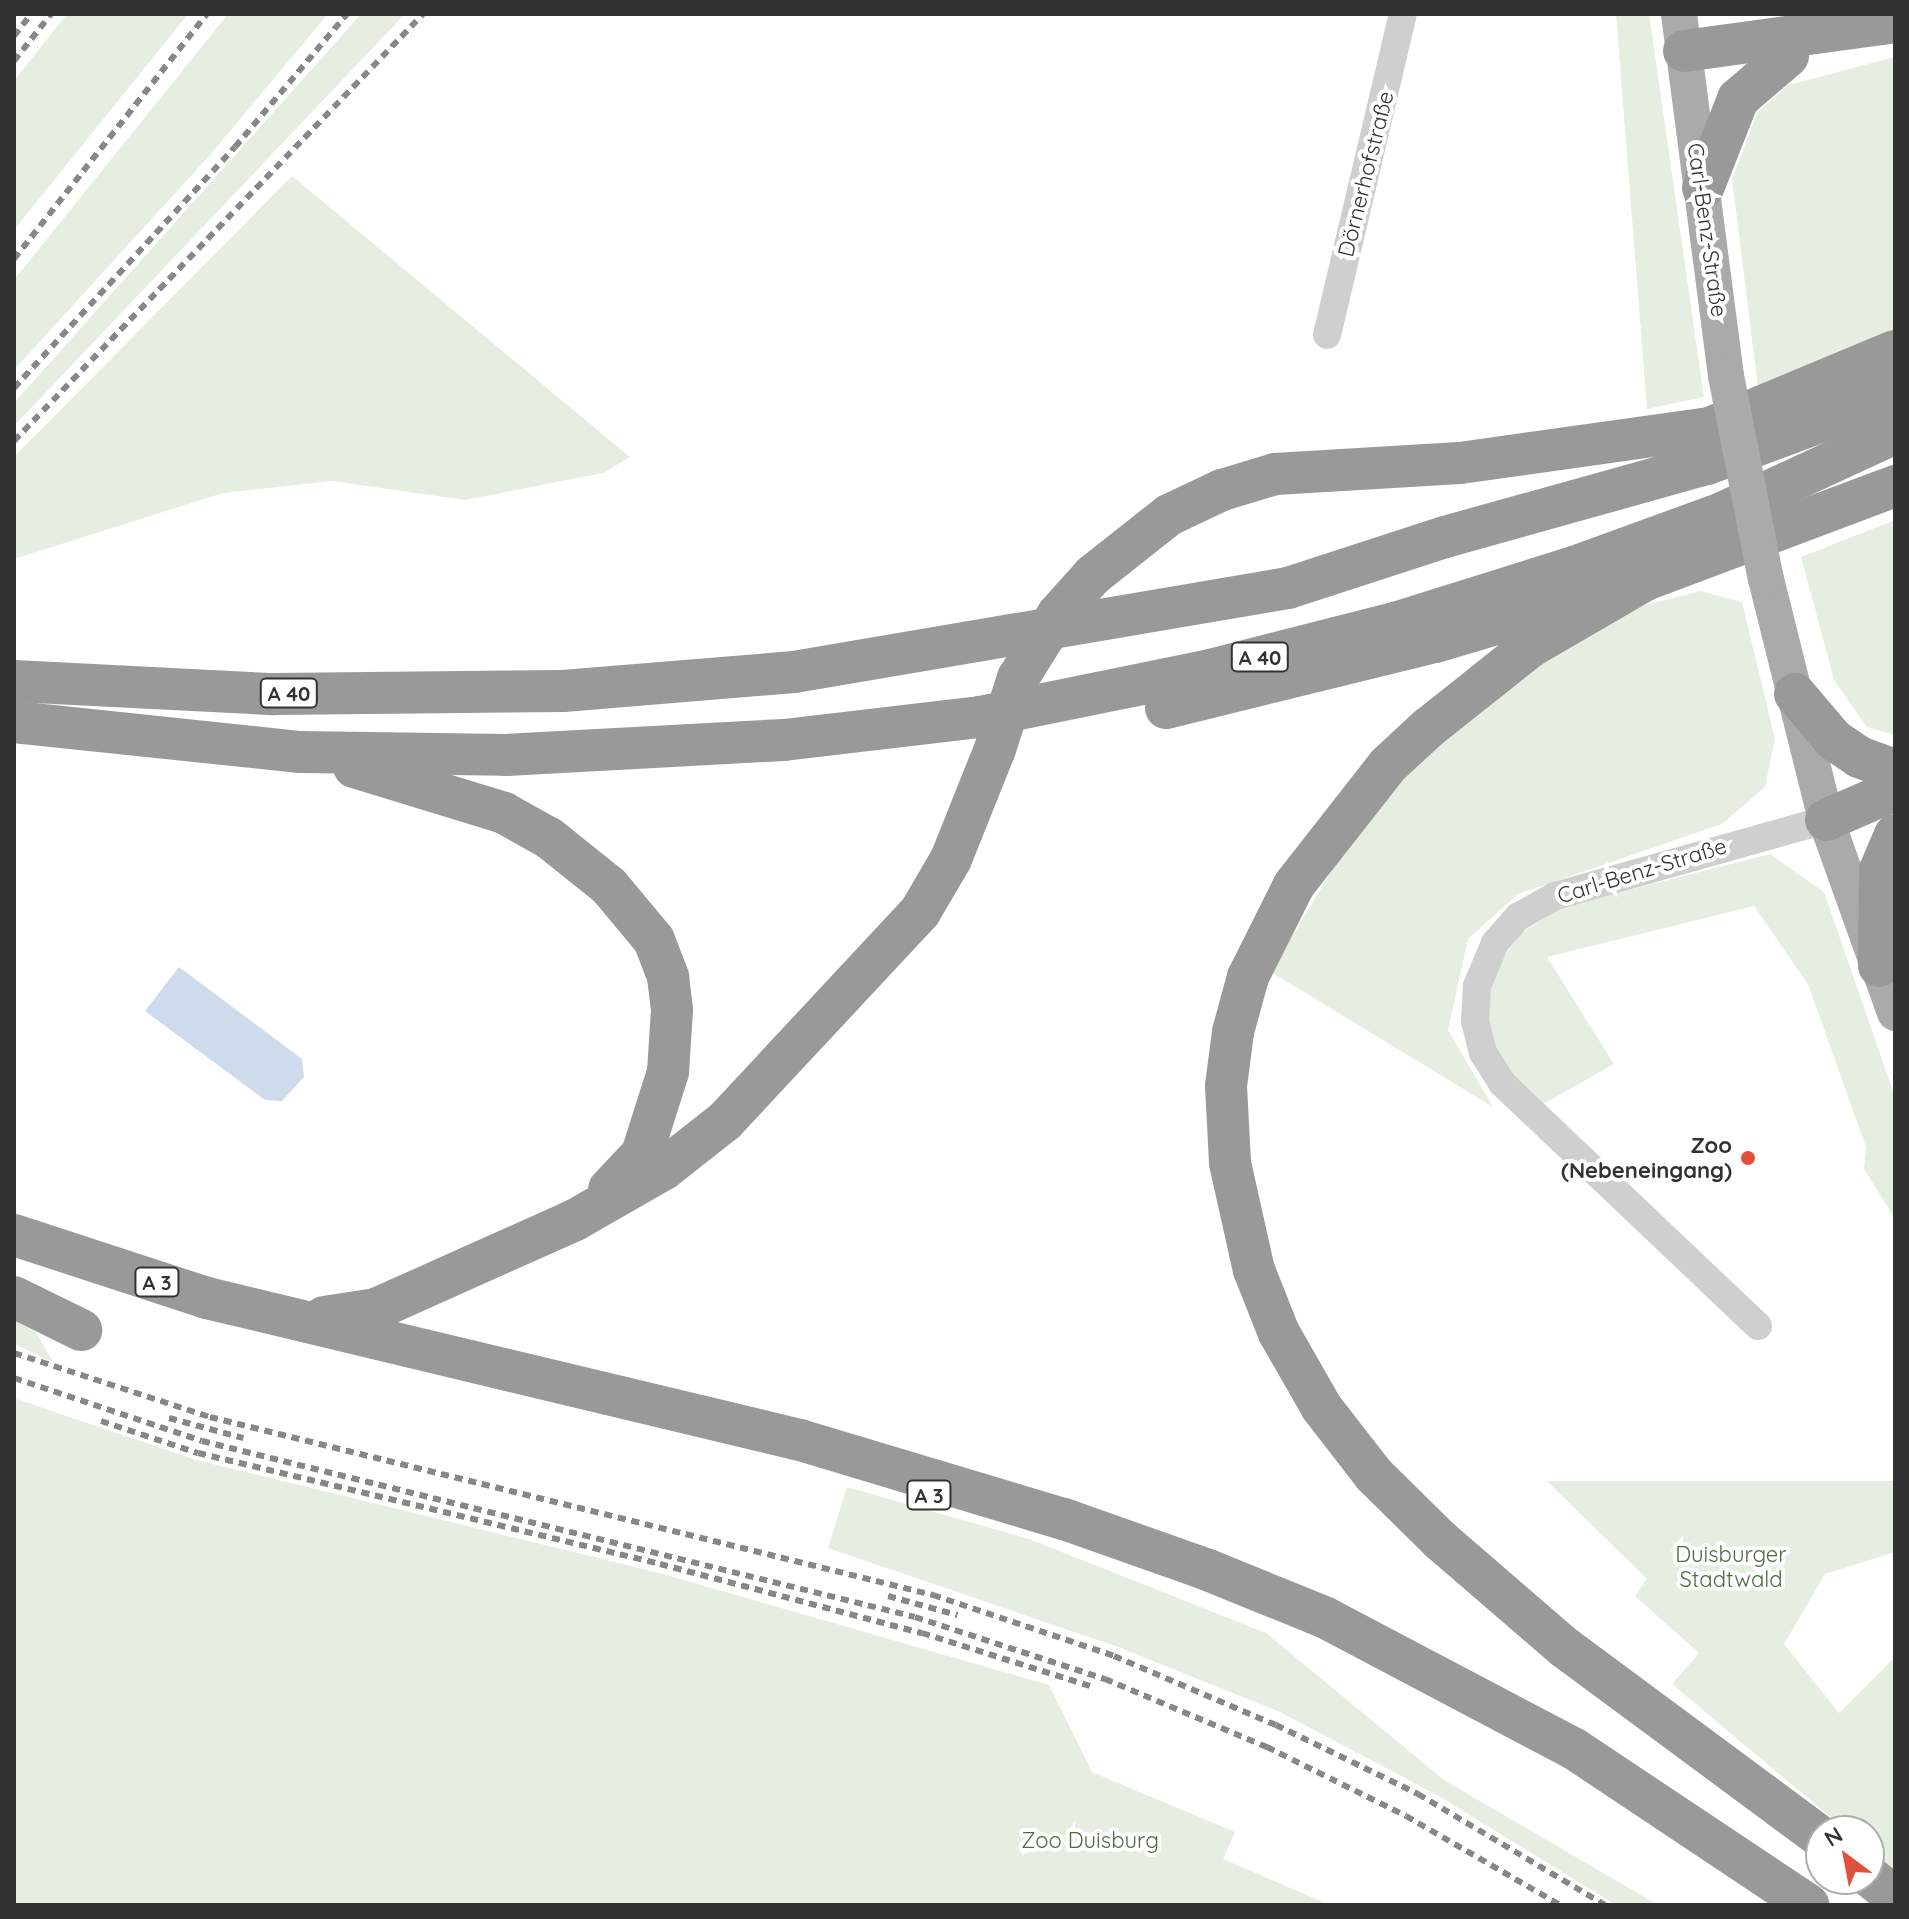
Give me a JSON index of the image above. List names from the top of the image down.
{
  "streets": {
    "highway": ["A 40", "A 3"],
    "main road": ["Carl-Benz-Straße"],
    "street": ["Dörnerhofstraße"]
  },
  "parks": ["Duisburger Stadtwald", "Zoo Duisburg"],
  "places": ["Zoo (Nebeneingang)"],
  "north": "top left"
}
